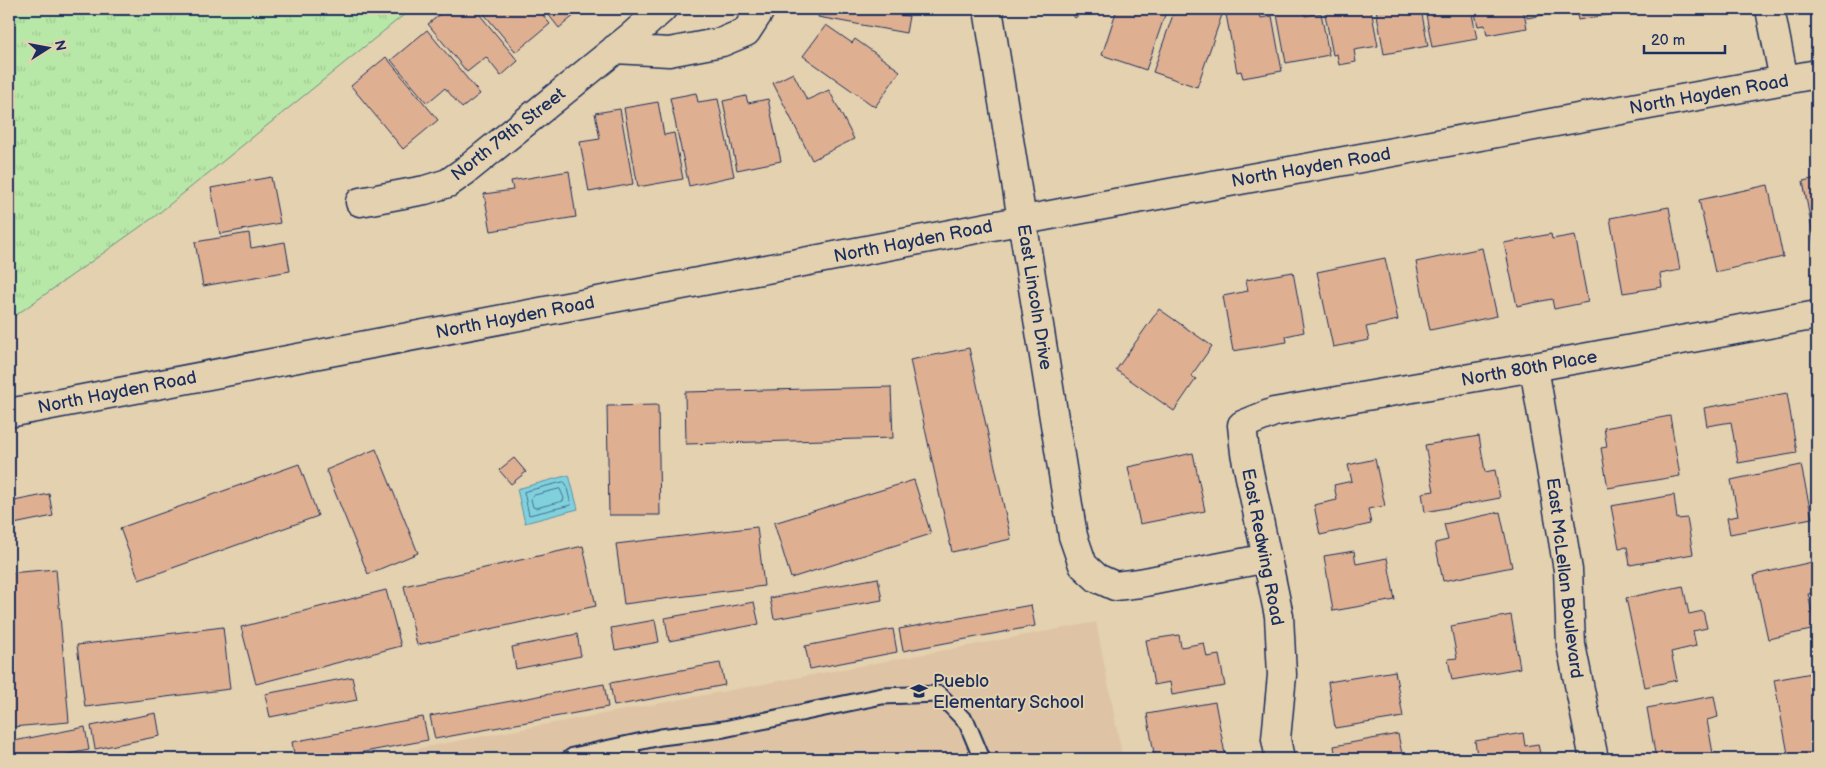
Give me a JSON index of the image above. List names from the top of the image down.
{
  "streets": {
    "street": [
      "North Hayden Road",
      "North 79th Street",
      "East Lincoln Drive",
      "North 80th Place",
      "East Redwing Road",
      "East McLellan Boulevard"
    ]
  },
  "crossings": [
    ["North Hayden Road", "East Lincoln Drive"],
    ["East Lincoln Drive", "East Redwing Road"],
    ["North 80th Place", "East Redwing Road"],
    ["North 80th Place", "East McLellan Boulevard"]
  ],
  "places": {
    "school or university": ["Pueblo Elementary School"]
  },
  "scale_bar": "20 m",
  "north": "right"
}
